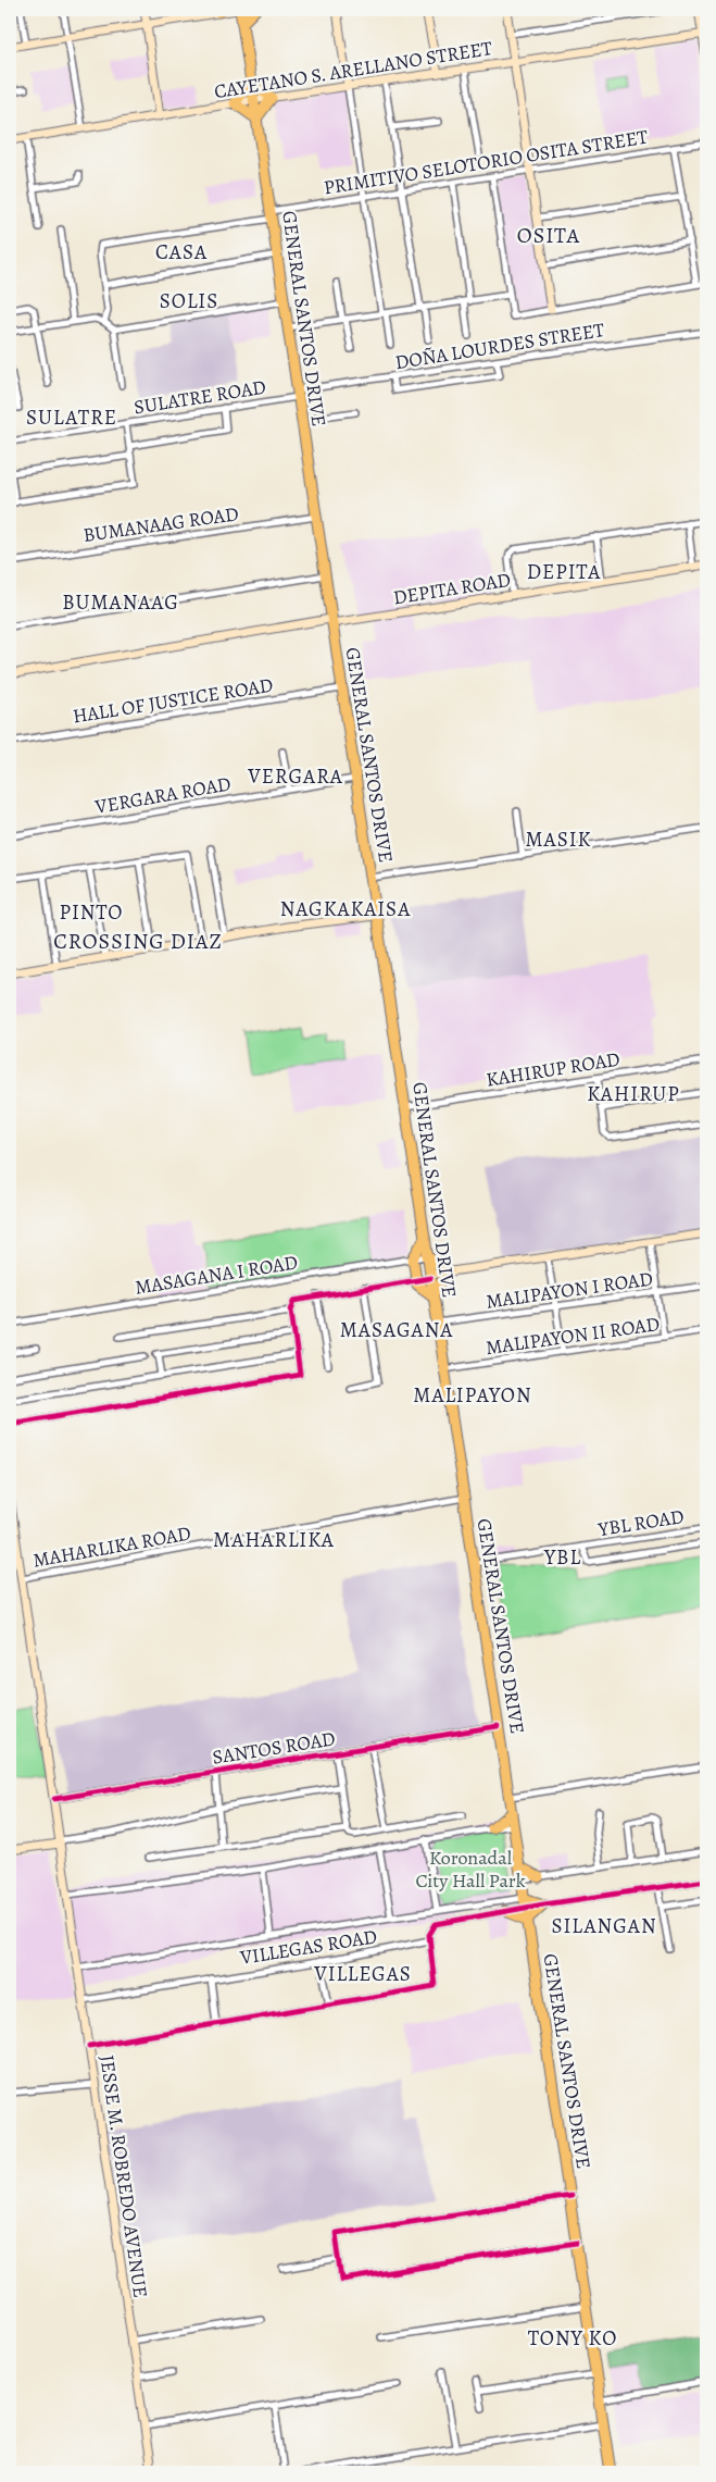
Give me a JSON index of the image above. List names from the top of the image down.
{
  "streets": {
    "highway": ["GENERAL SANTOS DRIVE"],
    "street": [
      "CAYETANO S. ARELLANO STREET",
      "PRIMITIVO SELOTORIO OSITA STREET",
      "DOÑA LOURDES STREET",
      "SULATRE ROAD",
      "BUMANAAG ROAD",
      "DEPITA ROAD",
      "HALL OF JUSTICE ROAD",
      "VERGARA ROAD",
      "KAHIRUP ROAD",
      "MASAGANA I ROAD",
      "MALIPAYON I ROAD",
      "MALIPAYON II ROAD",
      "YBL ROAD",
      "MAHARLIKA ROAD",
      "SANTOS ROAD",
      "VILLEGAS ROAD",
      "JESSE M. ROBREDO AVENUE"
    ]
  },
  "crossings": [
    ["CAYETANO S. ARELLANO STREET", "GENERAL SANTOS DRIVE"],
    ["PRIMITIVO SELOTORIO OSITA STREET", "GENERAL SANTOS DRIVE"],
    ["GENERAL SANTOS DRIVE", "DOÑA LOURDES STREET"],
    ["GENERAL SANTOS DRIVE", "SULATRE ROAD"],
    ["GENERAL SANTOS DRIVE", "BUMANAAG ROAD"],
    ["GENERAL SANTOS DRIVE", "DEPITA ROAD"],
    ["GENERAL SANTOS DRIVE", "HALL OF JUSTICE ROAD"],
    ["GENERAL SANTOS DRIVE", "VERGARA ROAD"],
    ["GENERAL SANTOS DRIVE", "KAHIRUP ROAD"],
    ["GENERAL SANTOS DRIVE", "MASAGANA I ROAD"],
    ["GENERAL SANTOS DRIVE", "MALIPAYON I ROAD"],
    ["GENERAL SANTOS DRIVE", "MALIPAYON II ROAD"],
    ["GENERAL SANTOS DRIVE", "YBL ROAD"],
    ["GENERAL SANTOS DRIVE", "MAHARLIKA ROAD"],
    ["GENERAL SANTOS DRIVE", "SANTOS ROAD"],
    ["DOÑA LOURDES STREET", "SULATRE ROAD"],
    ["MAHARLIKA ROAD", "JESSE M. ROBREDO AVENUE"],
    ["SANTOS ROAD", "JESSE M. ROBREDO AVENUE"],
    ["VILLEGAS ROAD", "JESSE M. ROBREDO AVENUE"]
  ],
  "districts": [
    "OSITA",
    "CASA",
    "SOLIS",
    "SULATRE",
    "DEPITA",
    "BUMANAAG",
    "VERGARA",
    "MASIK",
    "NAGKAKAISA",
    "PINTO",
    "CROSSING DIAZ",
    "KAHIRUP",
    "MASAGANA",
    "MALIPAYON",
    "MAHARLIKA",
    "YBL",
    "SILANGAN",
    "VILLEGAS",
    "TONY KO"
  ],
  "parks": ["Koronadal City Hall Park"]
}
